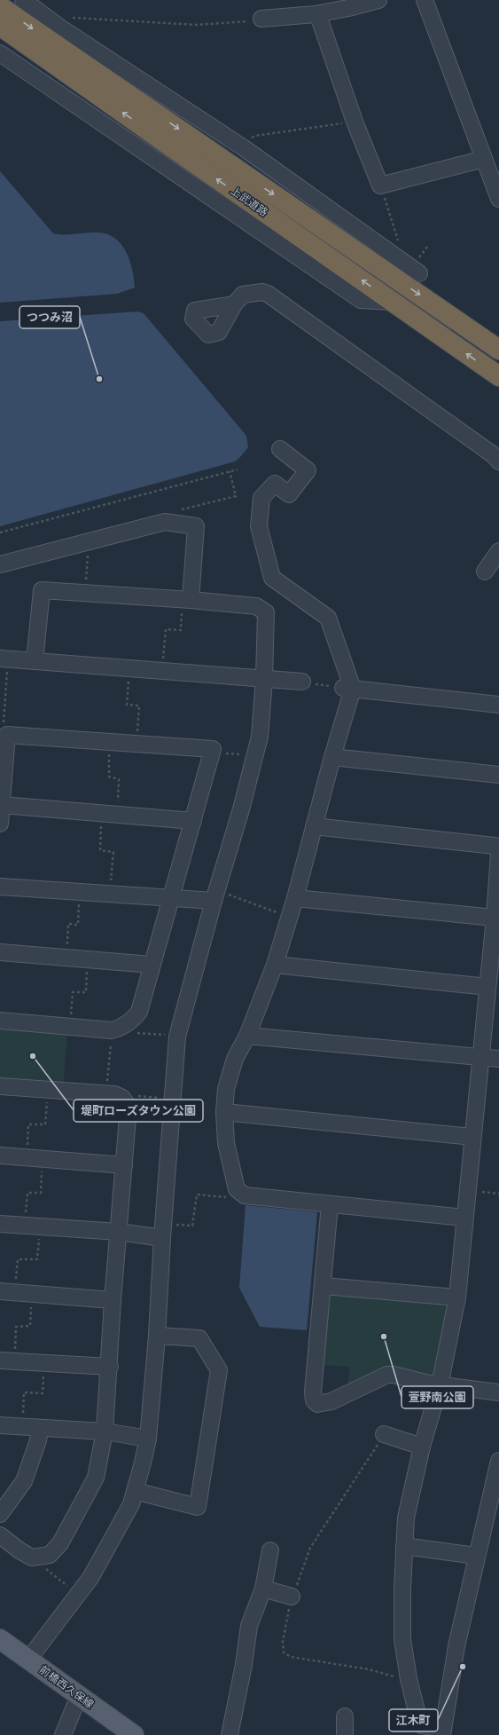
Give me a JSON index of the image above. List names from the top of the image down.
{
  "streets": {
    "highway": ["上武道路"],
    "main road": ["前橋西久保線"]
  },
  "places": [
    "つつみ沼",
    "堤町ローズタウン公園",
    "萱野南公園",
    "江木町"
  ]
}
